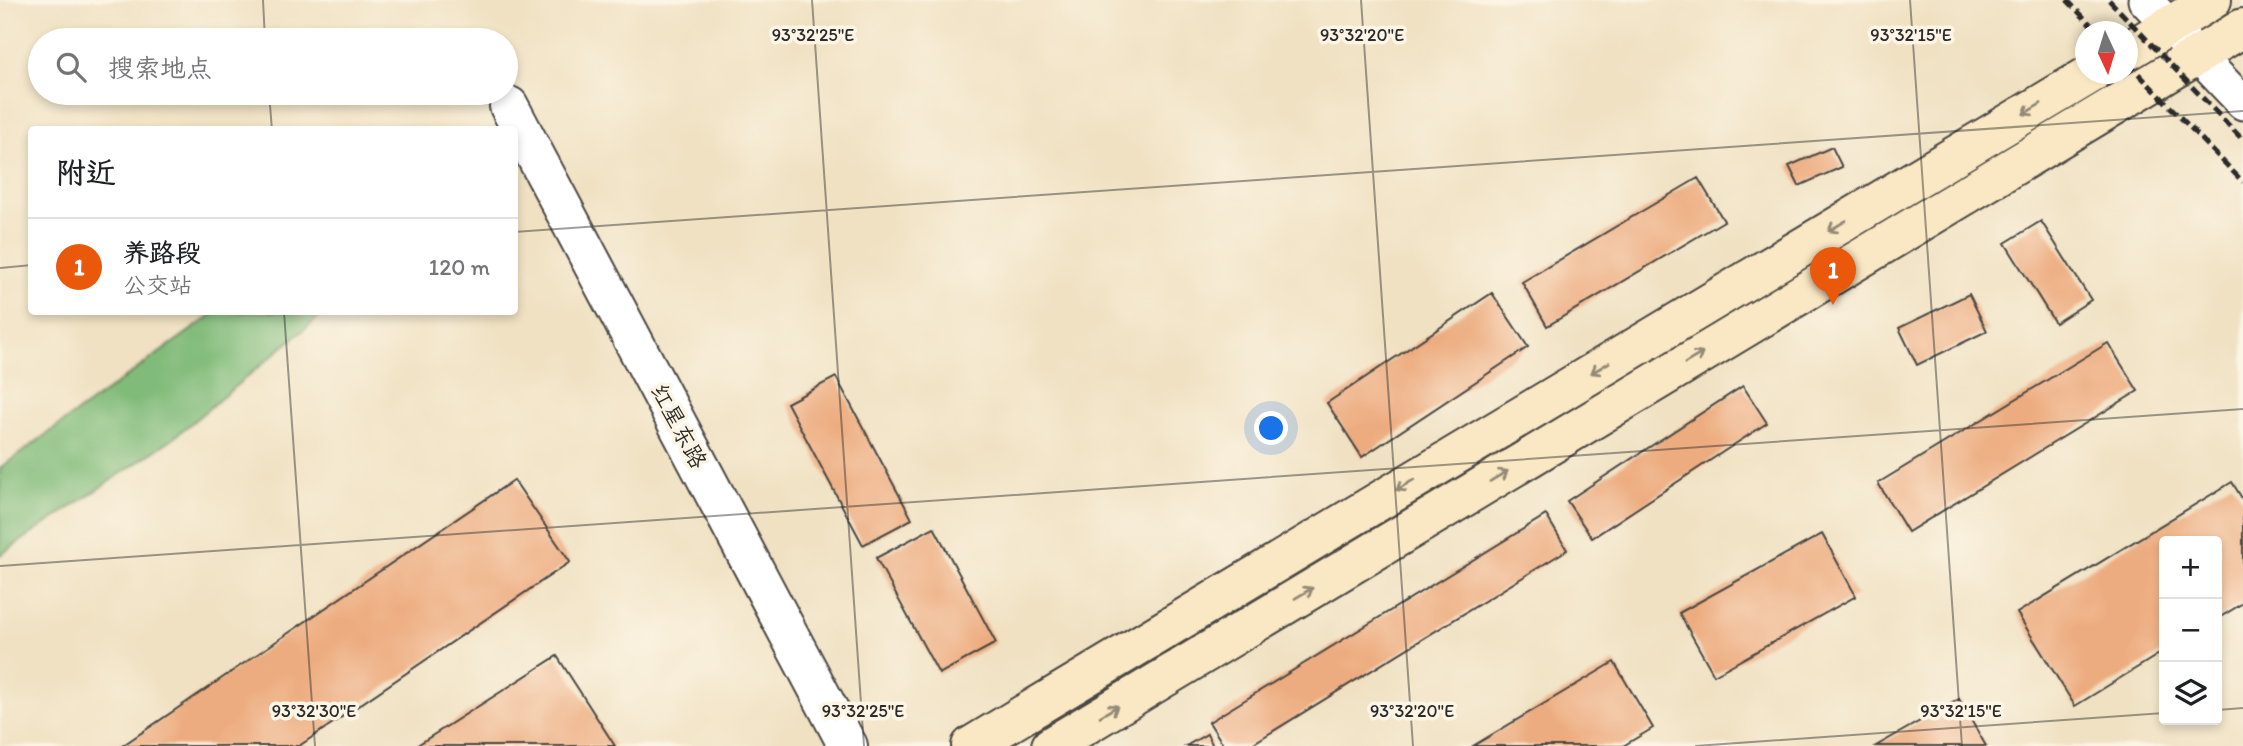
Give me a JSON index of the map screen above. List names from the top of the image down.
{
  "streets": {
    "street": ["红星东路"]
  },
  "north": "bottom",
  "page": {
    "search": "搜索地点",
    "heading": "附近",
    "list": [
      {
        "mark": "1",
        "name": "养路段",
        "note": "公交站",
        "value": "120 m"
      }
    ],
    "pins": "1",
    "map_buttons": ["+", "−"]
  },
  "coordinates": [
    "93°32'25\"E",
    "93°32'20\"E",
    "93°32'15\"E",
    "93°32'30\"E"
  ]
}
